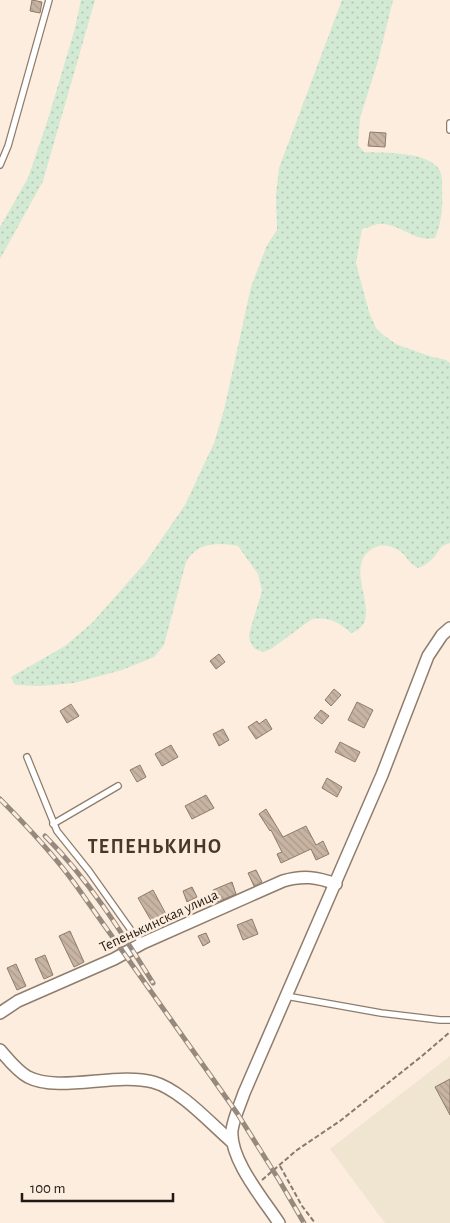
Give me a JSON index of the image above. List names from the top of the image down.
{
  "streets": {
    "street": ["Тепенькинская улица"]
  },
  "districts": ["ТЕПЕНЬКИНО"],
  "scale_bar": "100 m"
}
